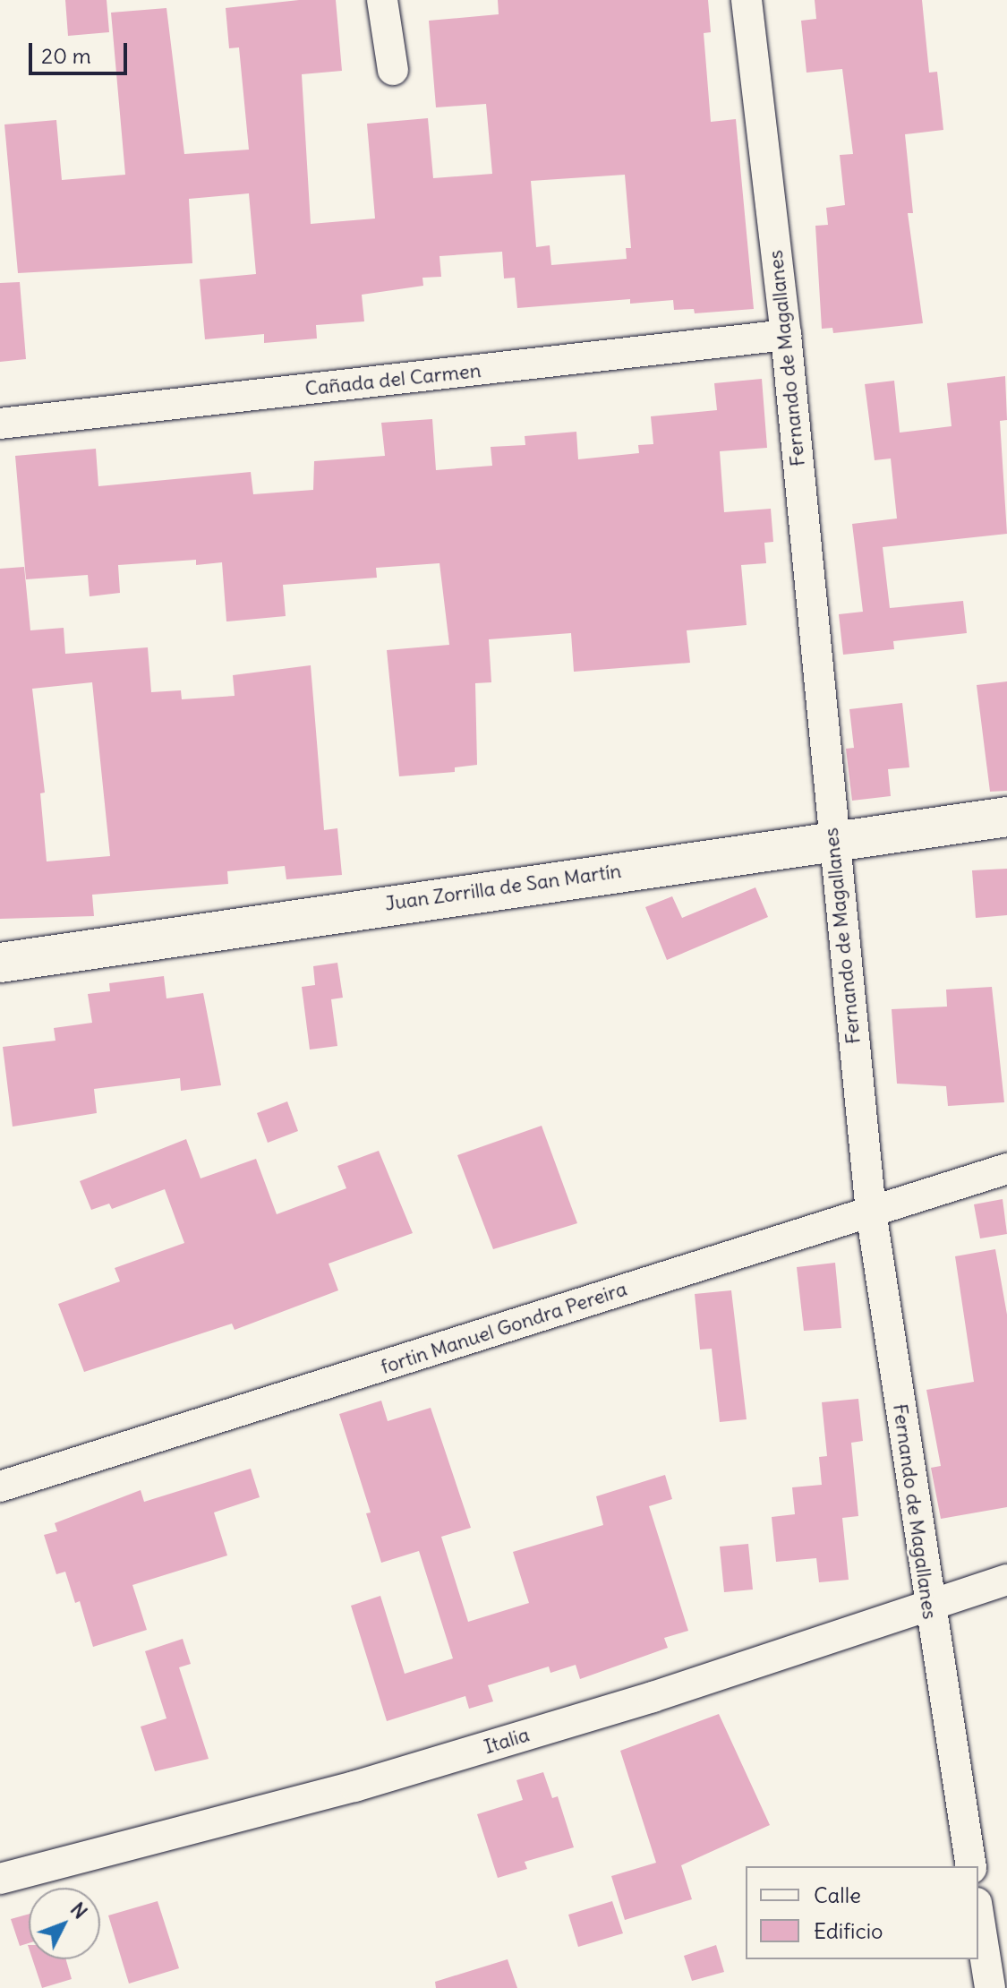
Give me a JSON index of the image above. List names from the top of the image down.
{
  "streets": {
    "street": [
      "Fernando de Magallanes",
      "Cañada del Carmen",
      "Juan Zorrilla de San Martín",
      "fortin Manuel Gondra Pereira",
      "Italia"
    ]
  },
  "crossings": [
    ["Fernando de Magallanes", "Cañada del Carmen"],
    ["Fernando de Magallanes", "Juan Zorrilla de San Martín"],
    ["Fernando de Magallanes", "fortin Manuel Gondra Pereira"],
    ["Fernando de Magallanes", "Italia"]
  ],
  "legend": ["Calle", "Edificio"],
  "scale_bar": "20 m",
  "north": "top right"
}
